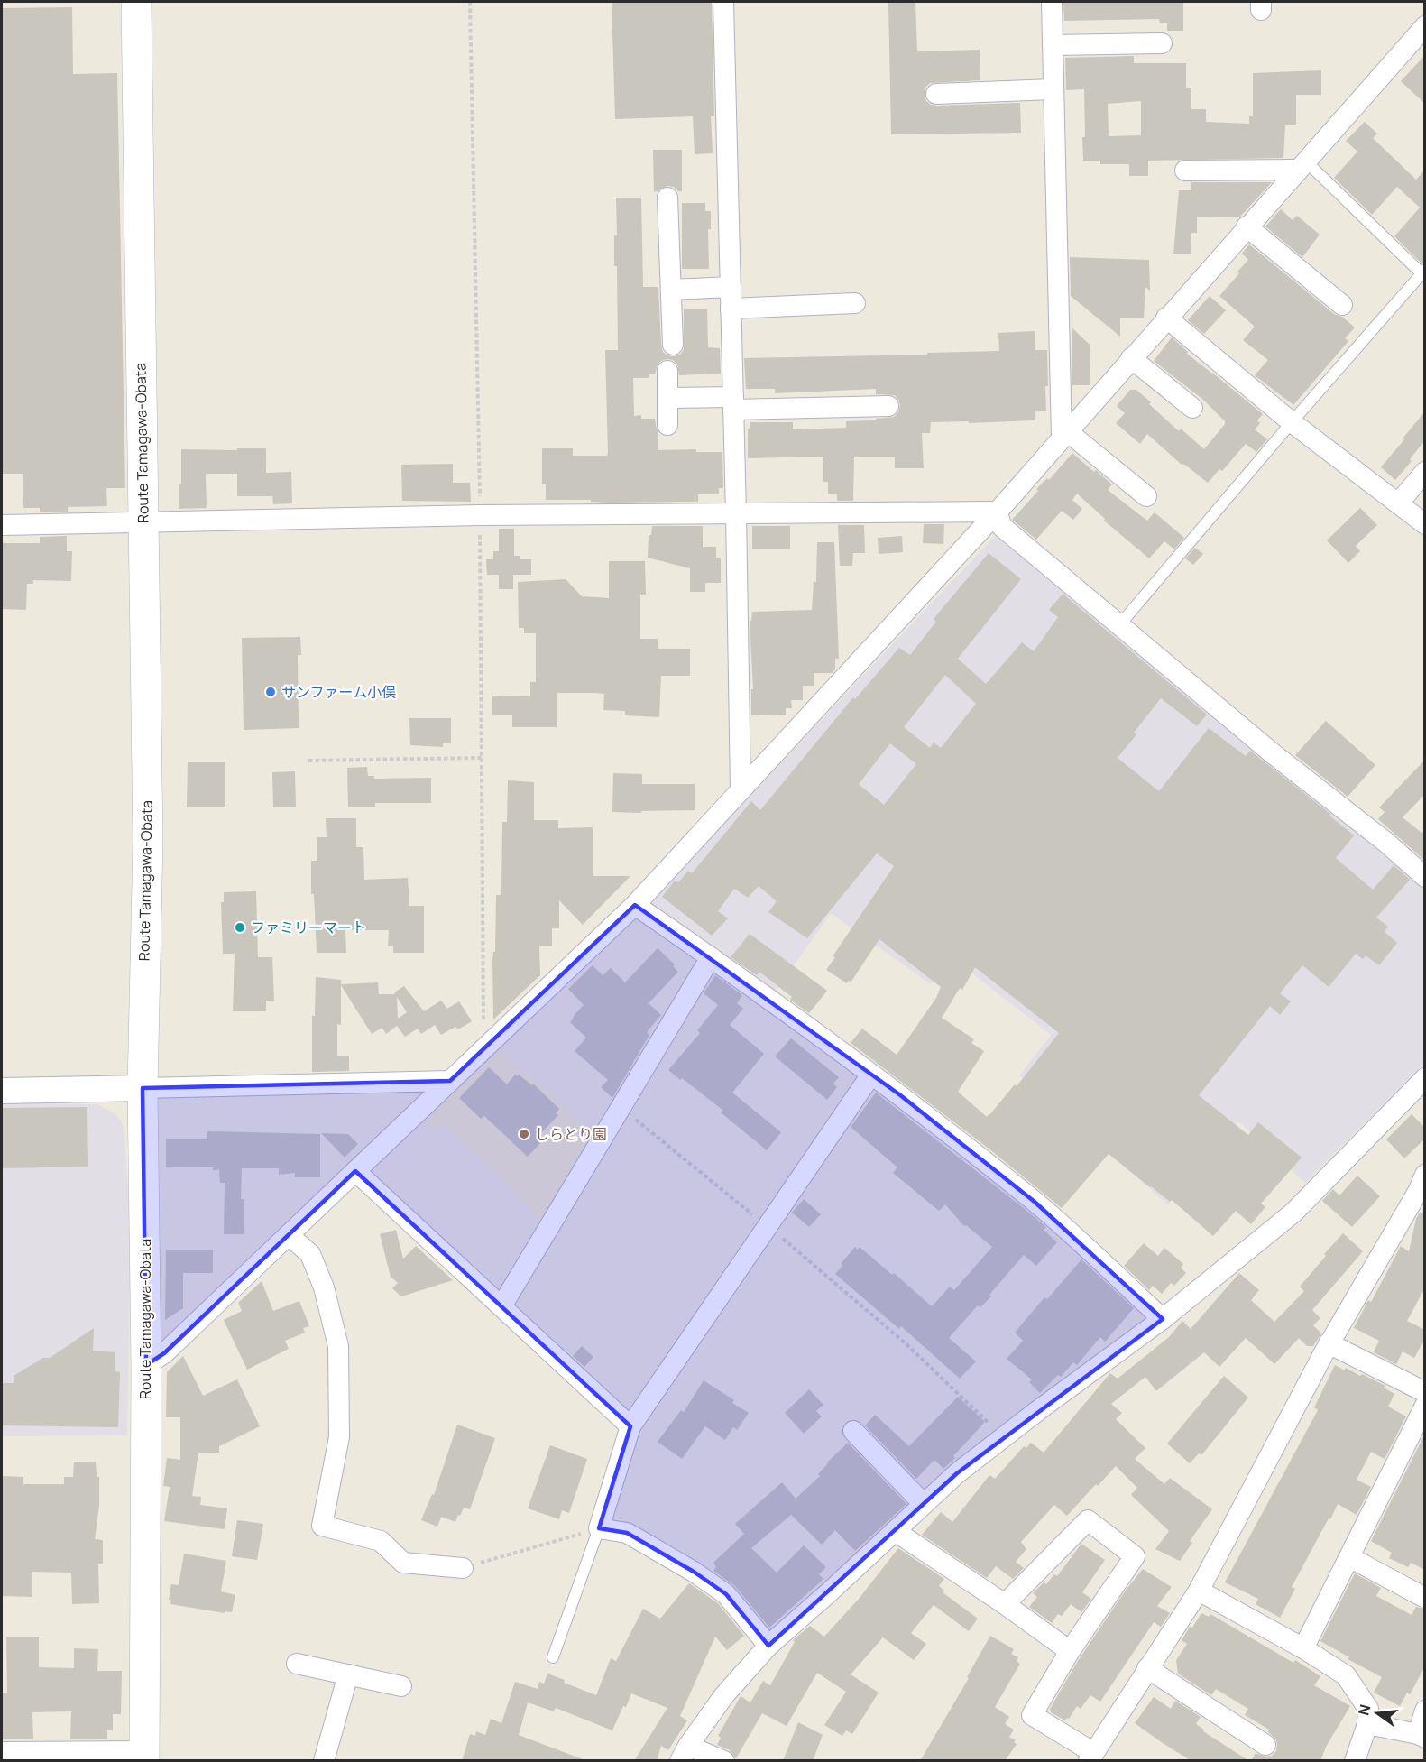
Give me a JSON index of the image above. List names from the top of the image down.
{
  "streets": {
    "main road": ["Route Tamagawa-Obata"]
  },
  "places": ["サンファーム小俣", "ファミリーマート", "しらとり園"],
  "north": "left"
}
